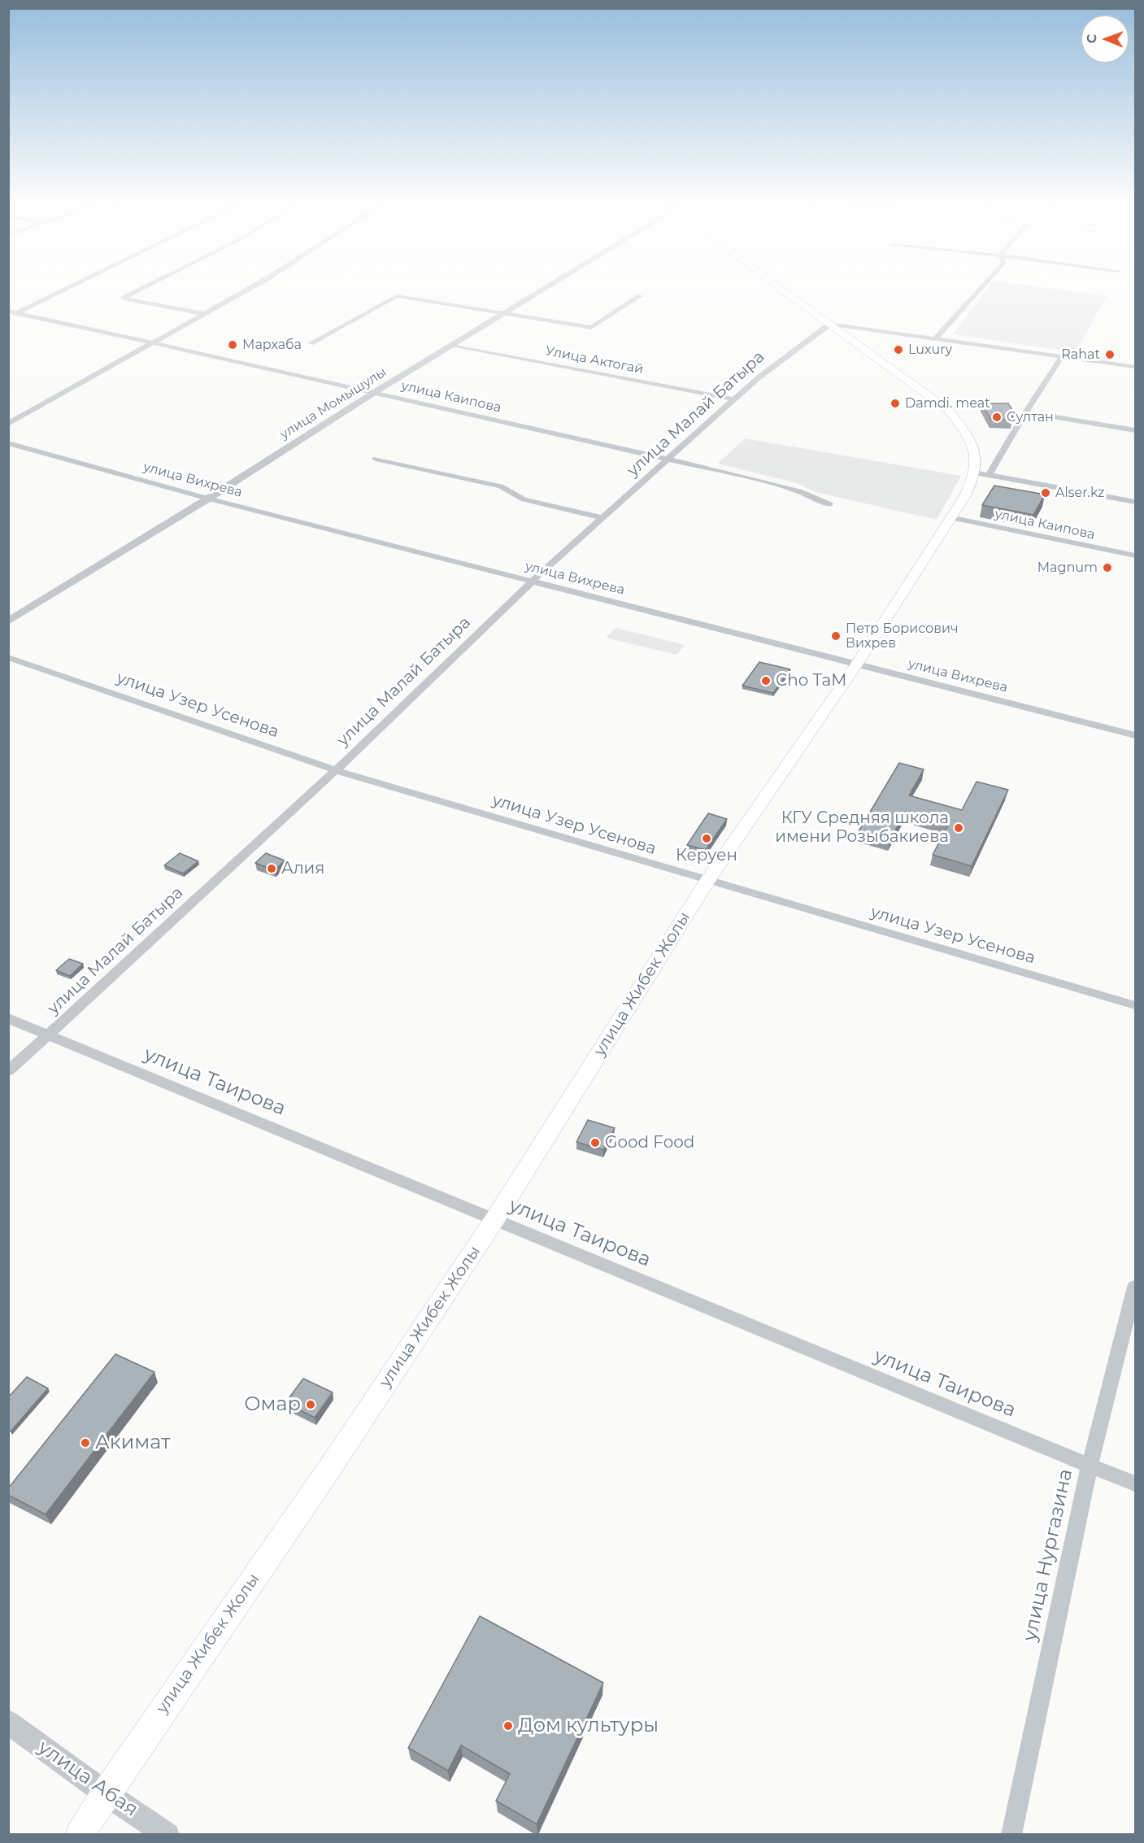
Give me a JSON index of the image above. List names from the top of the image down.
{
  "streets": {
    "main road": ["улица Жибек Жолы"],
    "street": [
      "Улица Актогай",
      "улица Каипова",
      "улица Момышулы",
      "улица Малай Батыра",
      "улица Вихрева",
      "улица Узер Усенова",
      "улица Таирова",
      "улица Нургазина",
      "улица Абая"
    ]
  },
  "crossings": [
    ["Улица Актогай", "улица Момышулы"],
    ["Улица Актогай", "улица Малай Батыра"],
    ["улица Каипова", "улица Момышулы"],
    ["улица Каипова", "улица Малай Батыра"],
    ["улица Каипова", "улица Жибек Жолы"],
    ["улица Момышулы", "улица Вихрева"],
    ["улица Малай Батыра", "улица Вихрева"],
    ["улица Малай Батыра", "улица Узер Усенова"],
    ["улица Малай Батыра", "улица Жибек Жолы"],
    ["улица Малай Батыра", "улица Таирова"],
    ["улица Вихрева", "улица Жибек Жолы"],
    ["улица Узер Усенова", "улица Жибек Жолы"],
    ["улица Жибек Жолы", "улица Таирова"],
    ["улица Жибек Жолы", "улица Абая"],
    ["улица Таирова", "улица Нургазина"]
  ],
  "places": [
    "Мархаба",
    "Luxury",
    "Rahat",
    "Damdi. meat",
    "Султан",
    "Alser.kz",
    "Magnum",
    "Петр Борисович Вихрев",
    "Cho TaM",
    "КГУ Средняя школа имени Розыбакиева",
    "Керуен",
    "Алия",
    "Good Food",
    "Омар",
    "Акимат",
    "Дом культуры"
  ],
  "north": "left"
}
